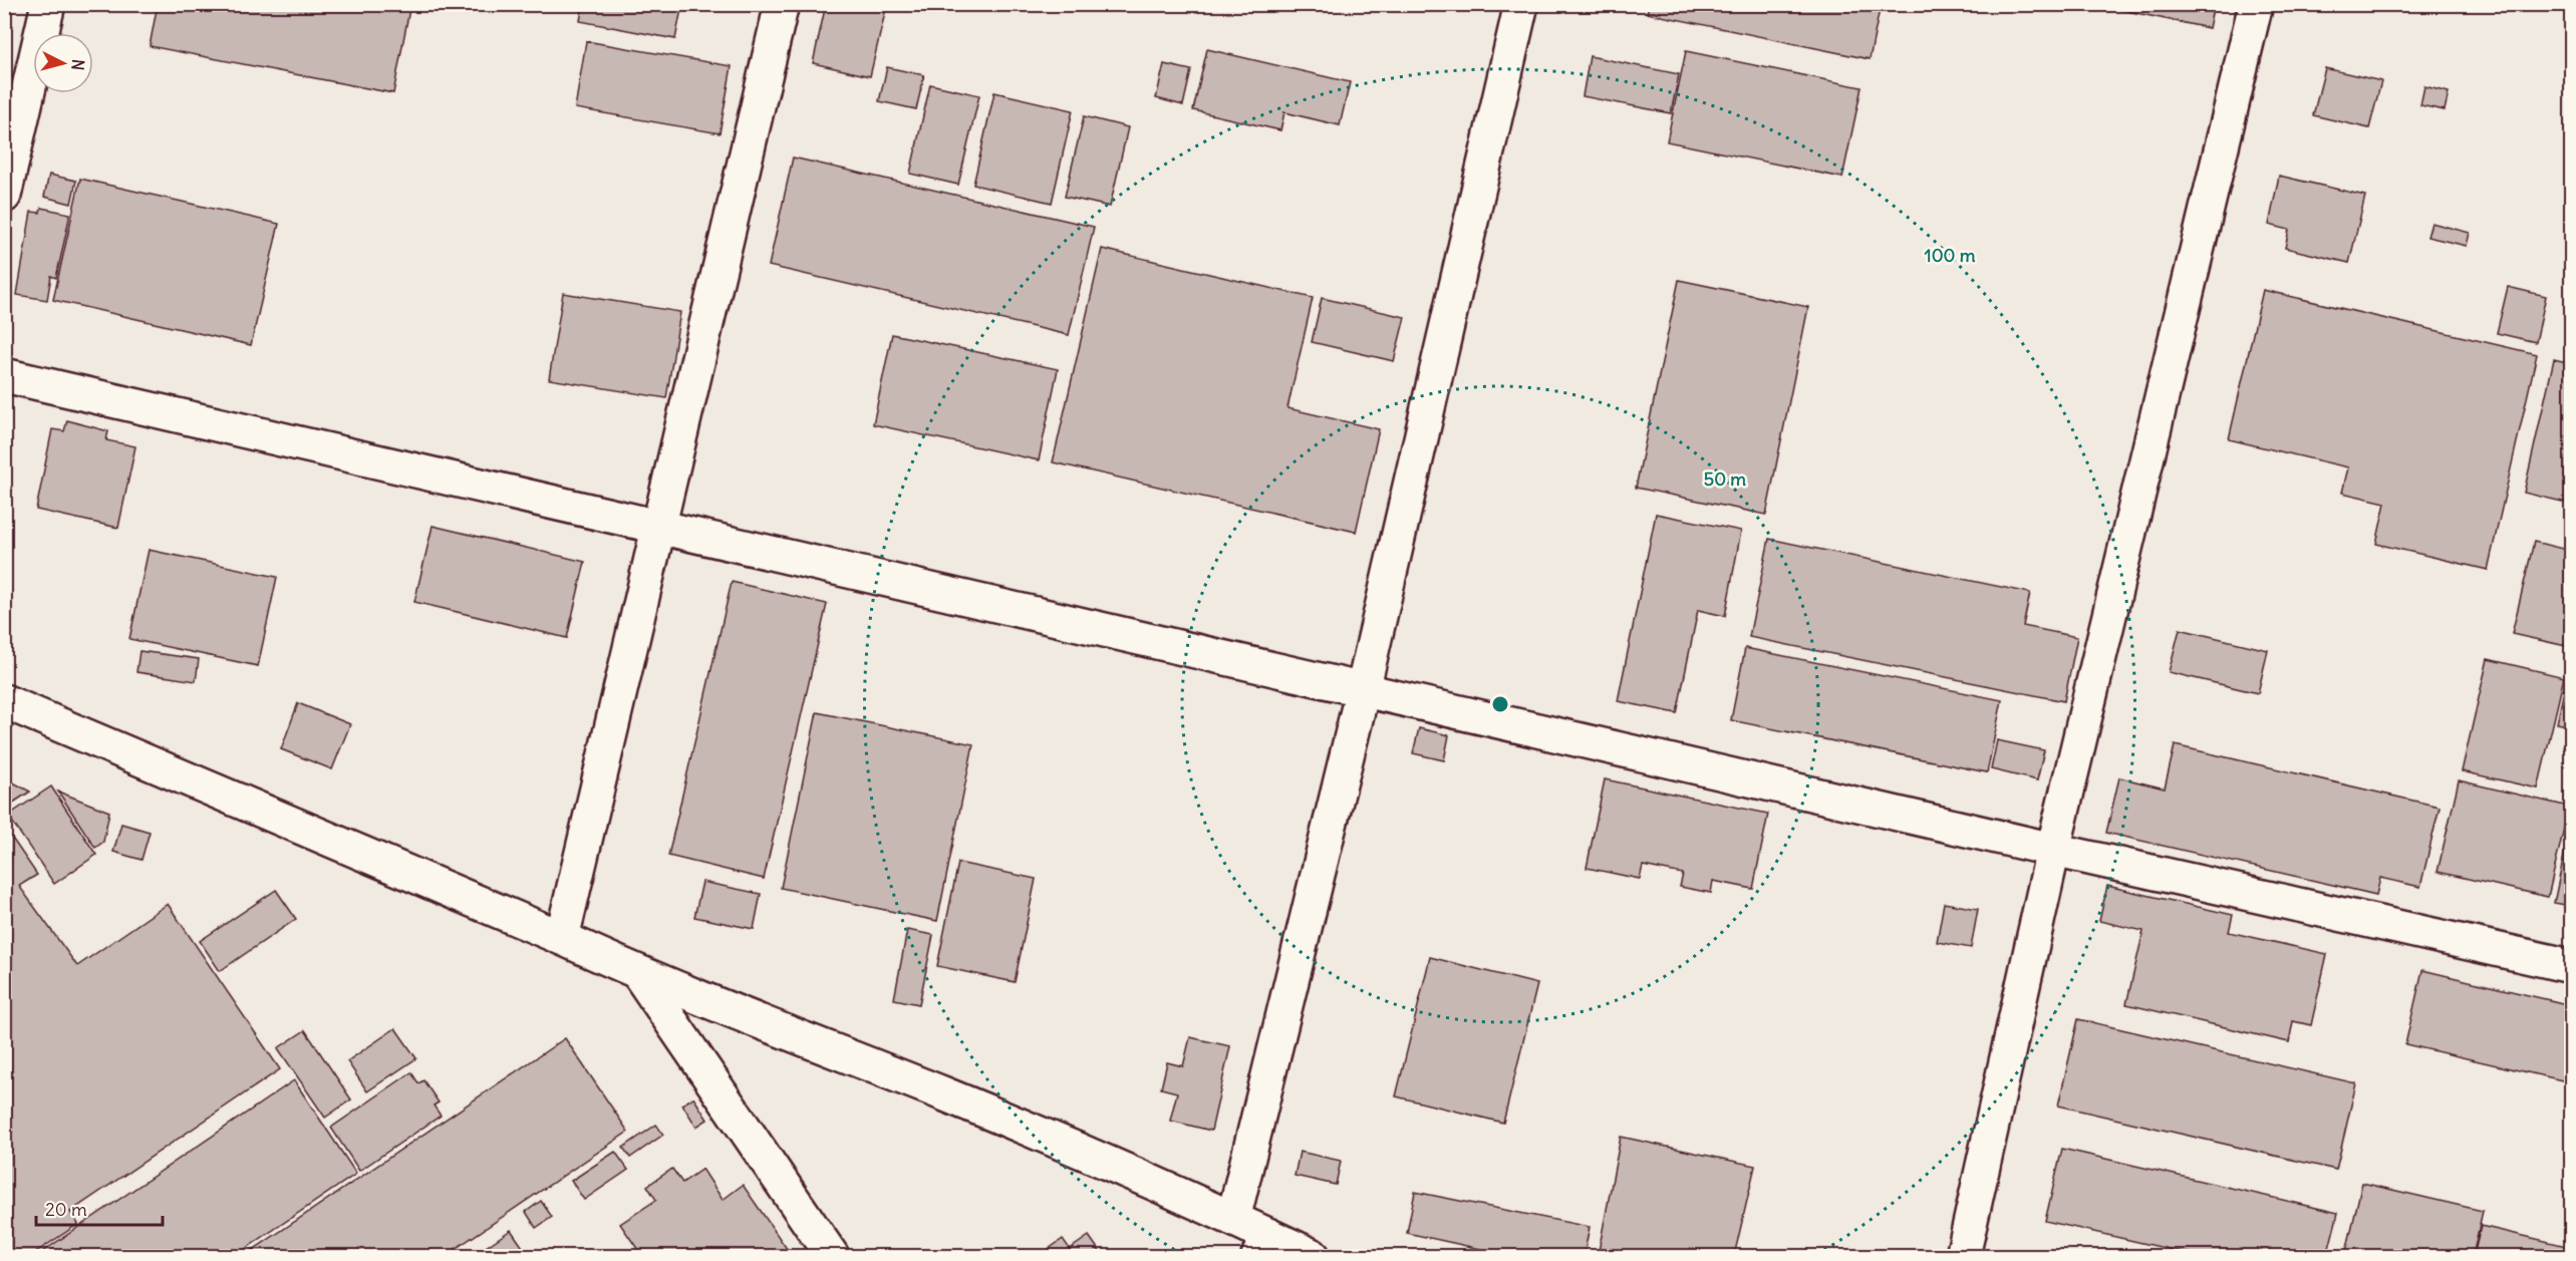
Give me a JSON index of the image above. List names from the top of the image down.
{
  "scale_bar": "20 m",
  "north": "right",
  "rings": ["100 m", "50 m"]
}
